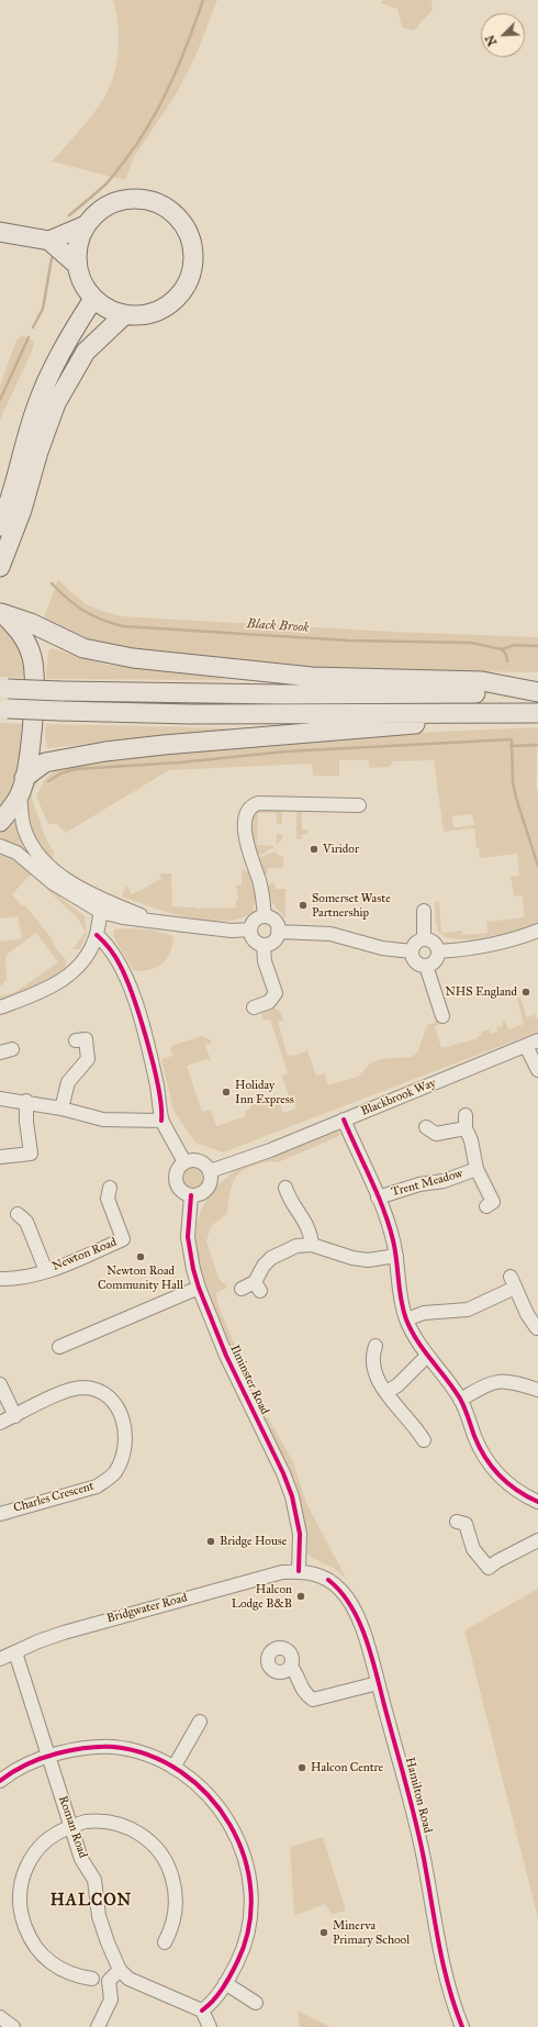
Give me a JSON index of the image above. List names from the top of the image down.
{
  "streets": {
    "street": [
      "Blackbrook Way",
      "Trent Meadow",
      "Newton Road",
      "Ilminster Road",
      "Charles Crescent",
      "Bridgwater Road",
      "Hamilton Road",
      "Roman Road"
    ]
  },
  "crossings": [
    ["Blackbrook Way", "Ilminster Road"],
    ["Ilminster Road", "Bridgwater Road"],
    ["Ilminster Road", "Hamilton Road"],
    ["Bridgwater Road", "Hamilton Road"],
    ["Bridgwater Road", "Roman Road"]
  ],
  "districts": ["HALCON"],
  "water": ["Black Brook"],
  "places": [
    "Viridor",
    "Somerset Waste Partnership",
    "NHS England",
    "Holiday Inn Express",
    "Newton Road Community Hall",
    "Bridge House",
    "Halcon Lodge B&B",
    "Halcon Centre",
    "Minerva Primary School"
  ],
  "north": "bottom left"
}
